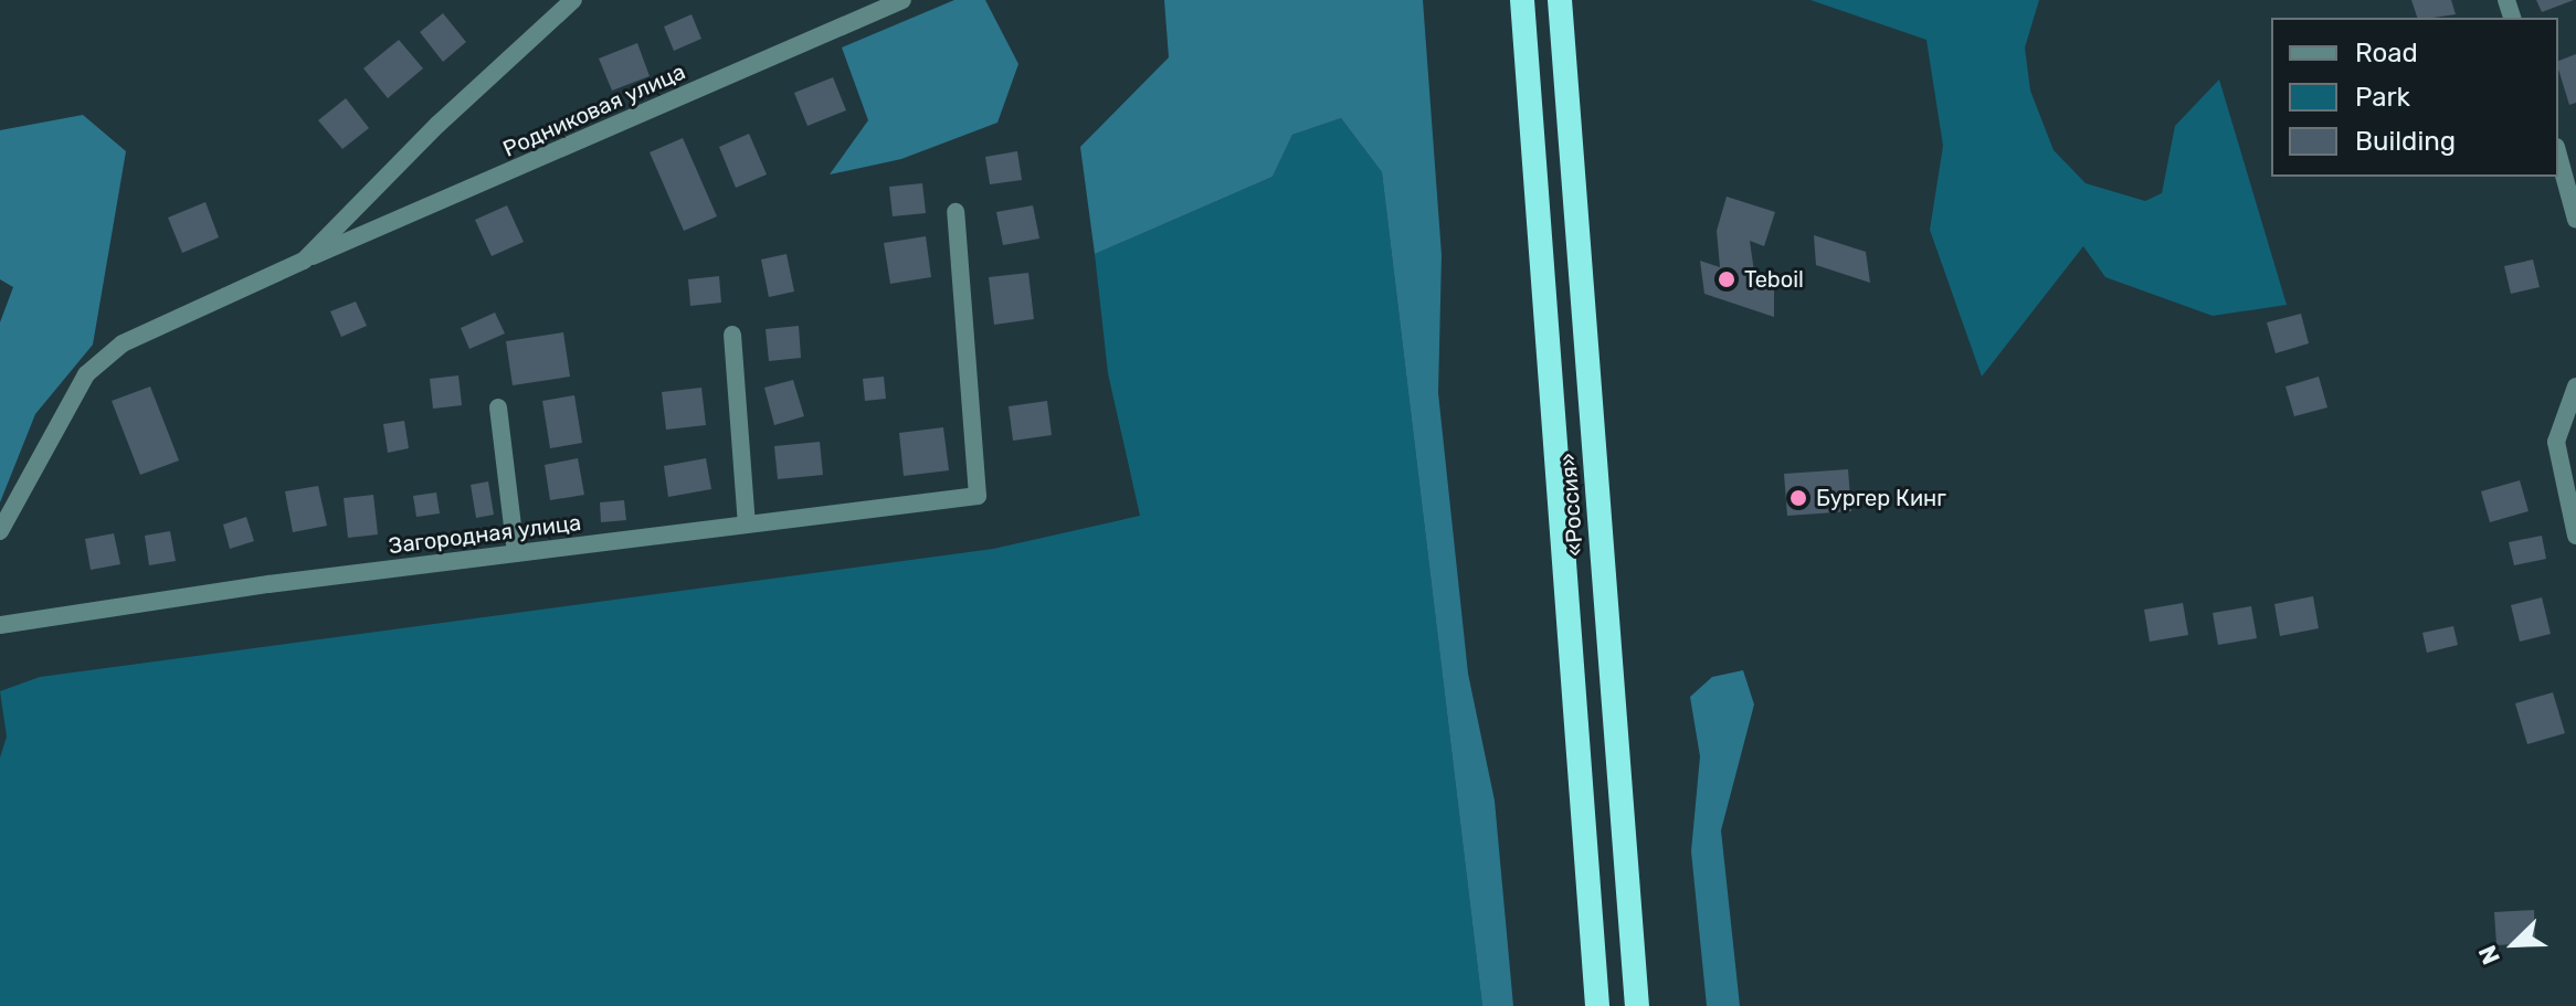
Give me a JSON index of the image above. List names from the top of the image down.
{
  "streets": {
    "highway": ["«Россия»"],
    "street": ["Родниковая улица", "Загородная улица"]
  },
  "places": ["Teboil", "Бургер Кинг"],
  "legend": ["Road", "Park", "Building"],
  "north": "bottom left"
}
